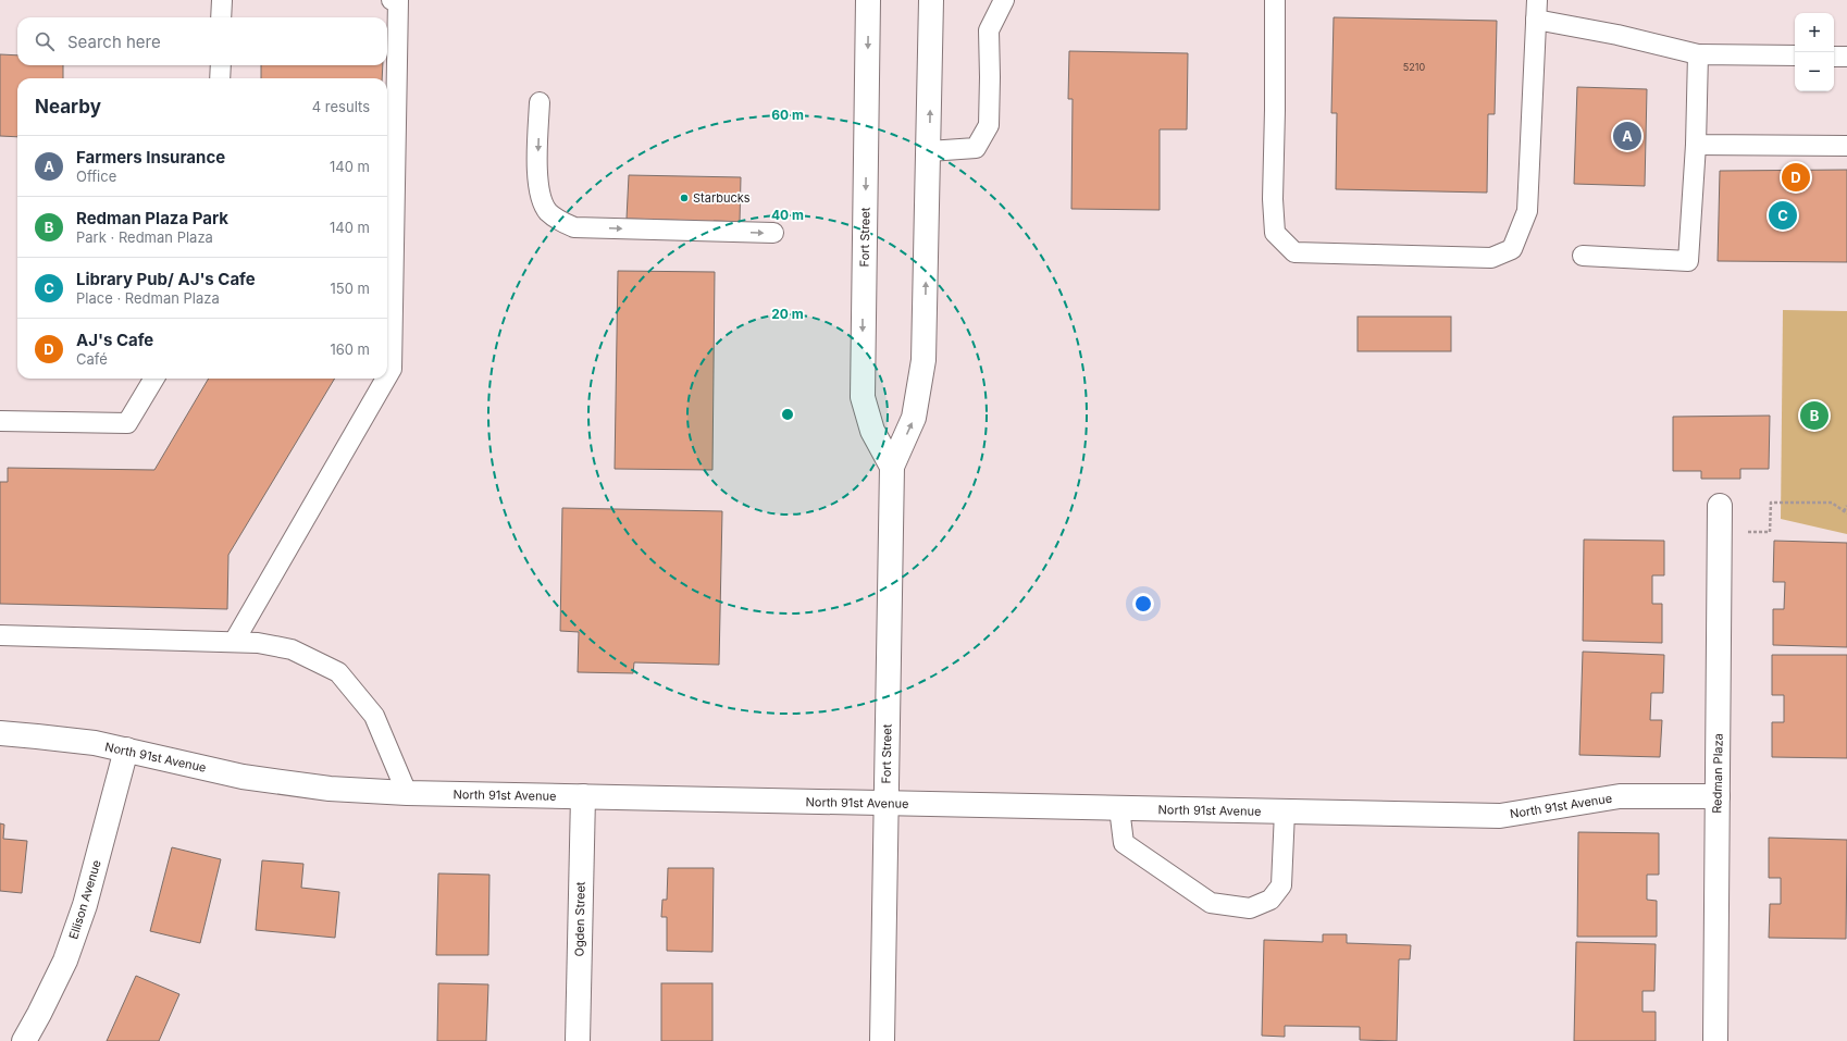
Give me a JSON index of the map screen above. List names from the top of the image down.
{
  "streets": {
    "street": [
      "Fort Street",
      "North 91st Avenue",
      "Redman Plaza",
      "Ellison Avenue",
      "Ogden Street"
    ]
  },
  "crossings": [
    ["Fort Street", "North 91st Avenue"],
    ["North 91st Avenue", "Redman Plaza"],
    ["North 91st Avenue", "Ellison Avenue"],
    ["North 91st Avenue", "Ogden Street"]
  ],
  "places": ["Starbucks"],
  "house_numbers": ["5210"],
  "page": {
    "map_buttons": ["+", "−"],
    "search": "Search here",
    "heading": ["Nearby", "4 results"],
    "pins": [
      "A",
      "D",
      "C",
      "B"
    ],
    "list": [
      {
        "mark": "A",
        "name": "Farmers Insurance",
        "note": "Office",
        "value": "140 m"
      },
      {
        "mark": "B",
        "name": "Redman Plaza Park",
        "note": "Park · Redman Plaza",
        "value": "140 m"
      },
      {
        "mark": "C",
        "name": "Library Pub/ AJ's Cafe",
        "note": "Place · Redman Plaza",
        "value": "150 m"
      },
      {
        "mark": "D",
        "name": "AJ's Cafe",
        "note": "Café",
        "value": "160 m"
      }
    ]
  },
  "rings": ["60 m", "40 m", "20 m"]
}
